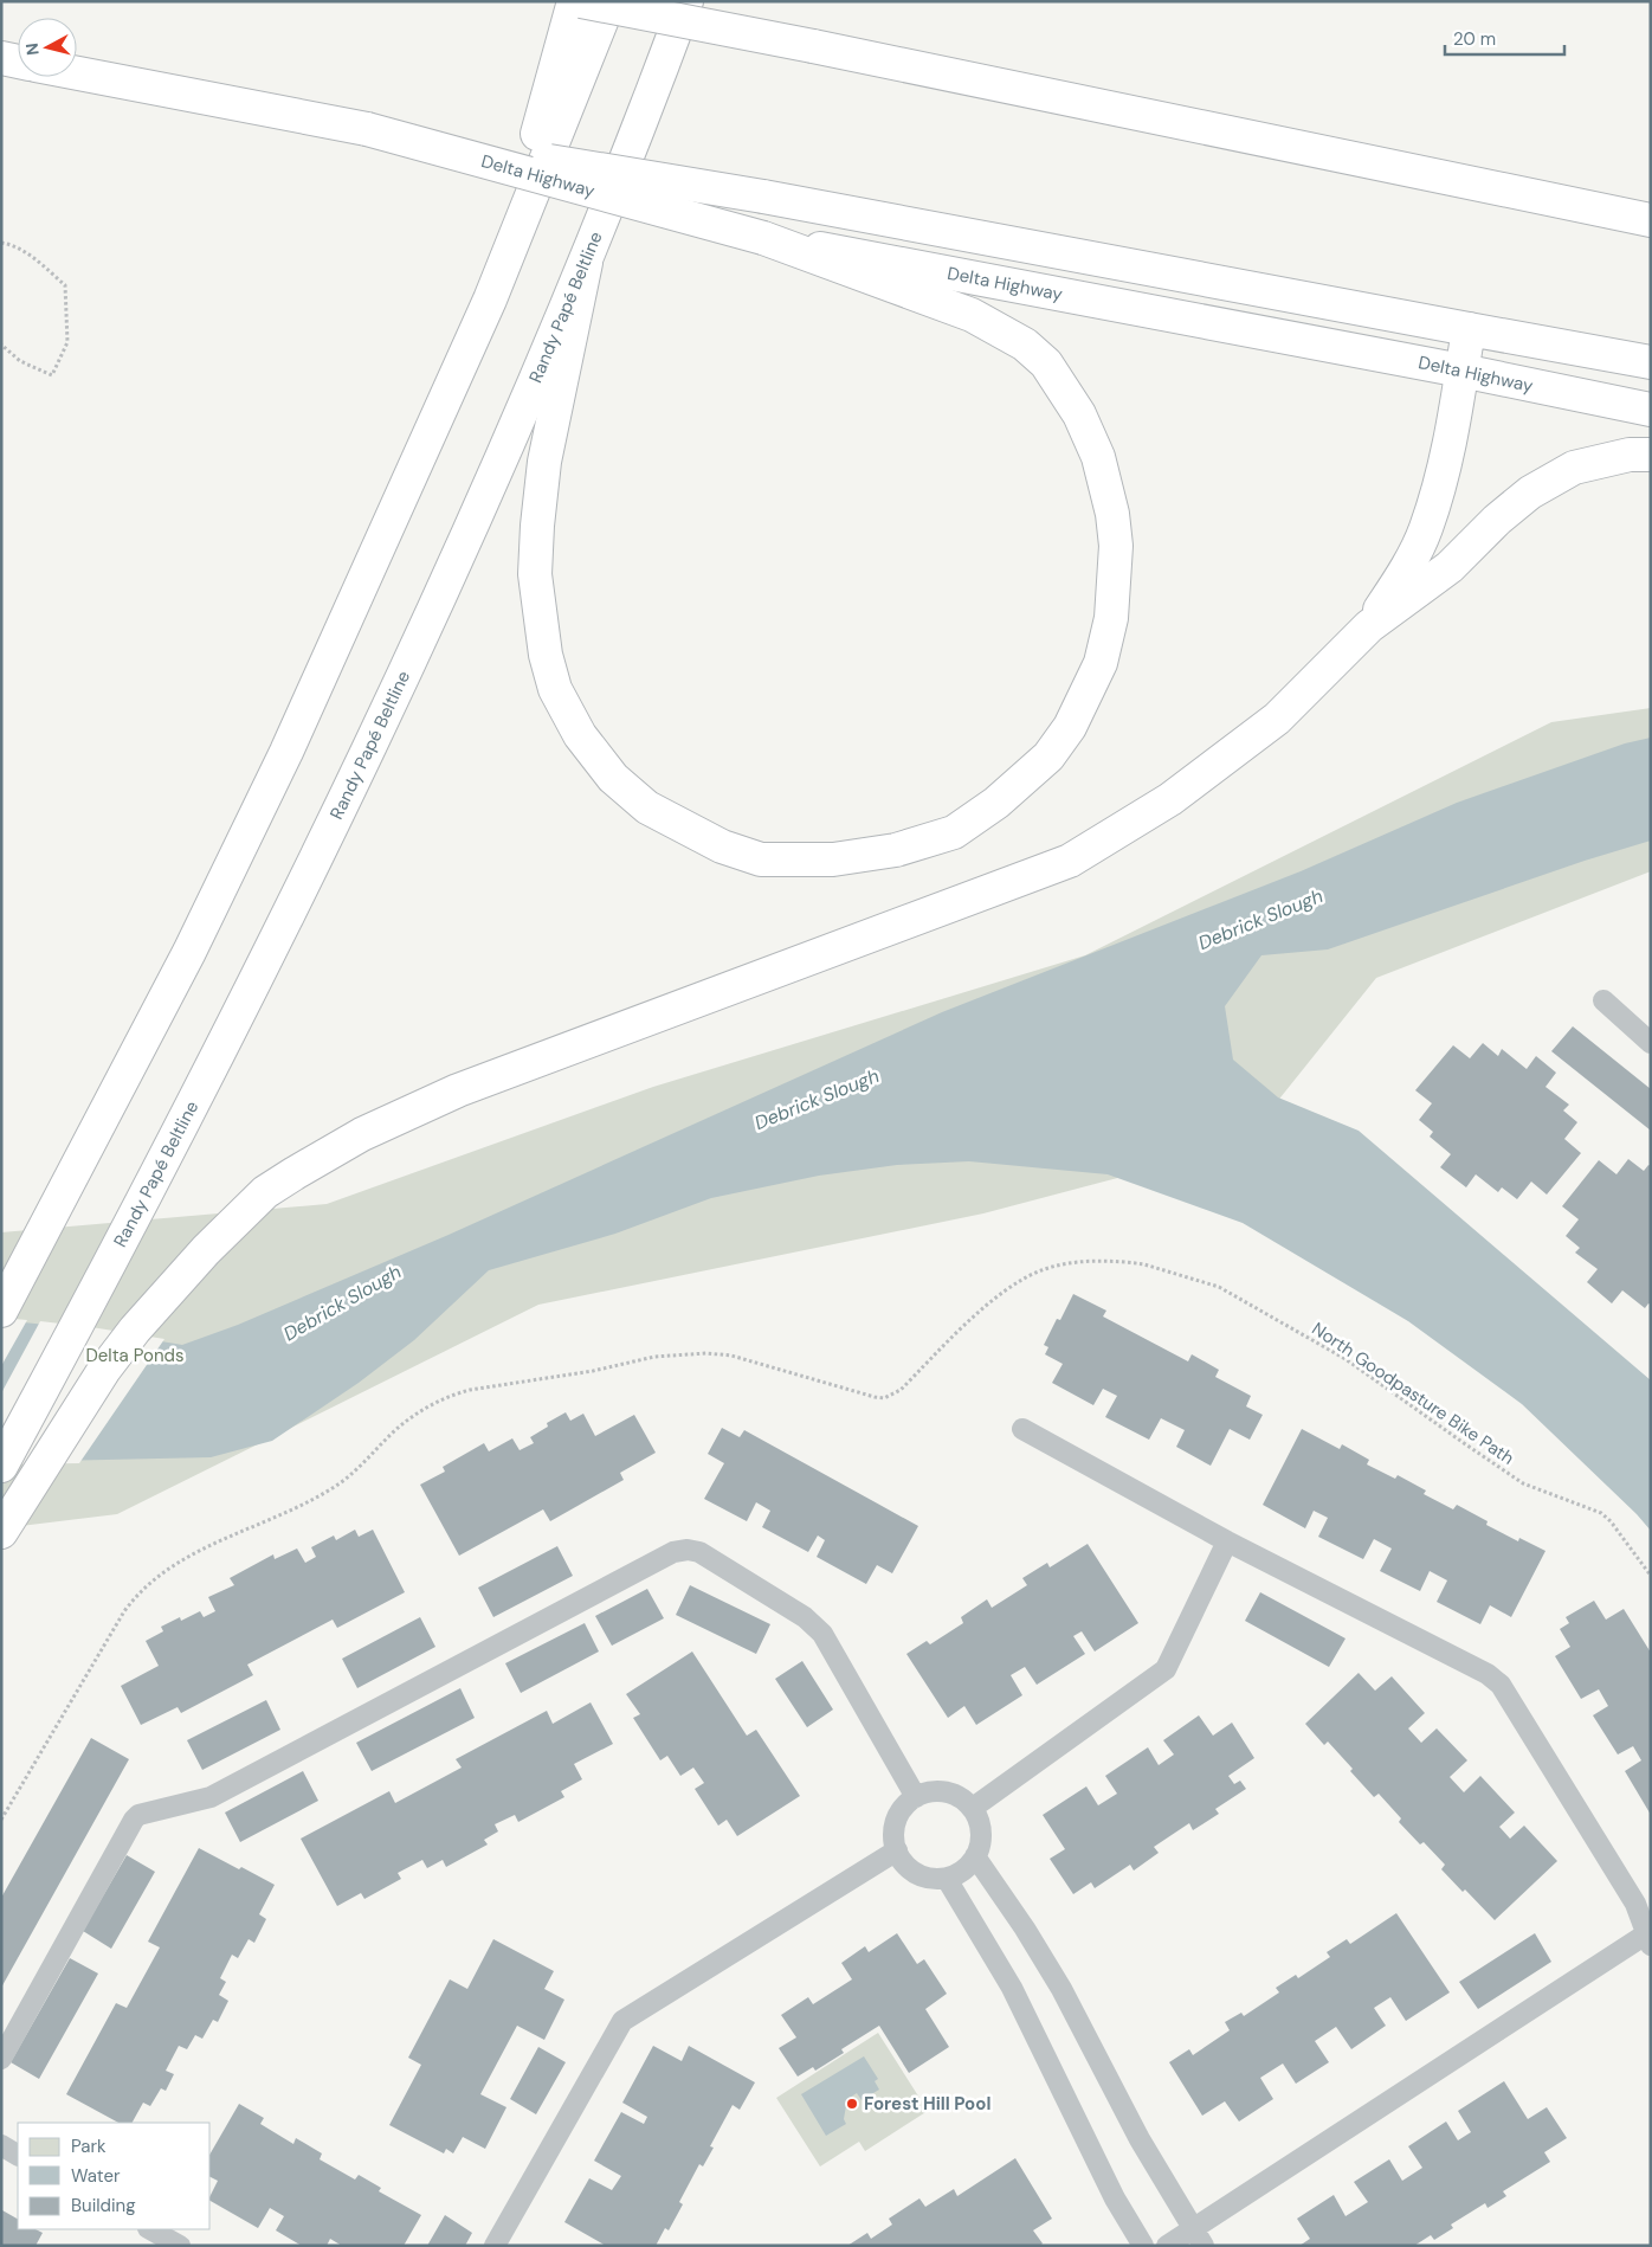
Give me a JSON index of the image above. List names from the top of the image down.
{
  "streets": {
    "highway": ["Delta Highway", "Randy Papé Beltline"],
    "path": ["North Goodpasture Bike Path"]
  },
  "water": ["Debrick Slough"],
  "parks": ["Delta Ponds"],
  "places": ["Forest Hill Pool"],
  "legend": ["Park", "Water", "Building"],
  "scale_bar": "20 m",
  "north": "left"
}
